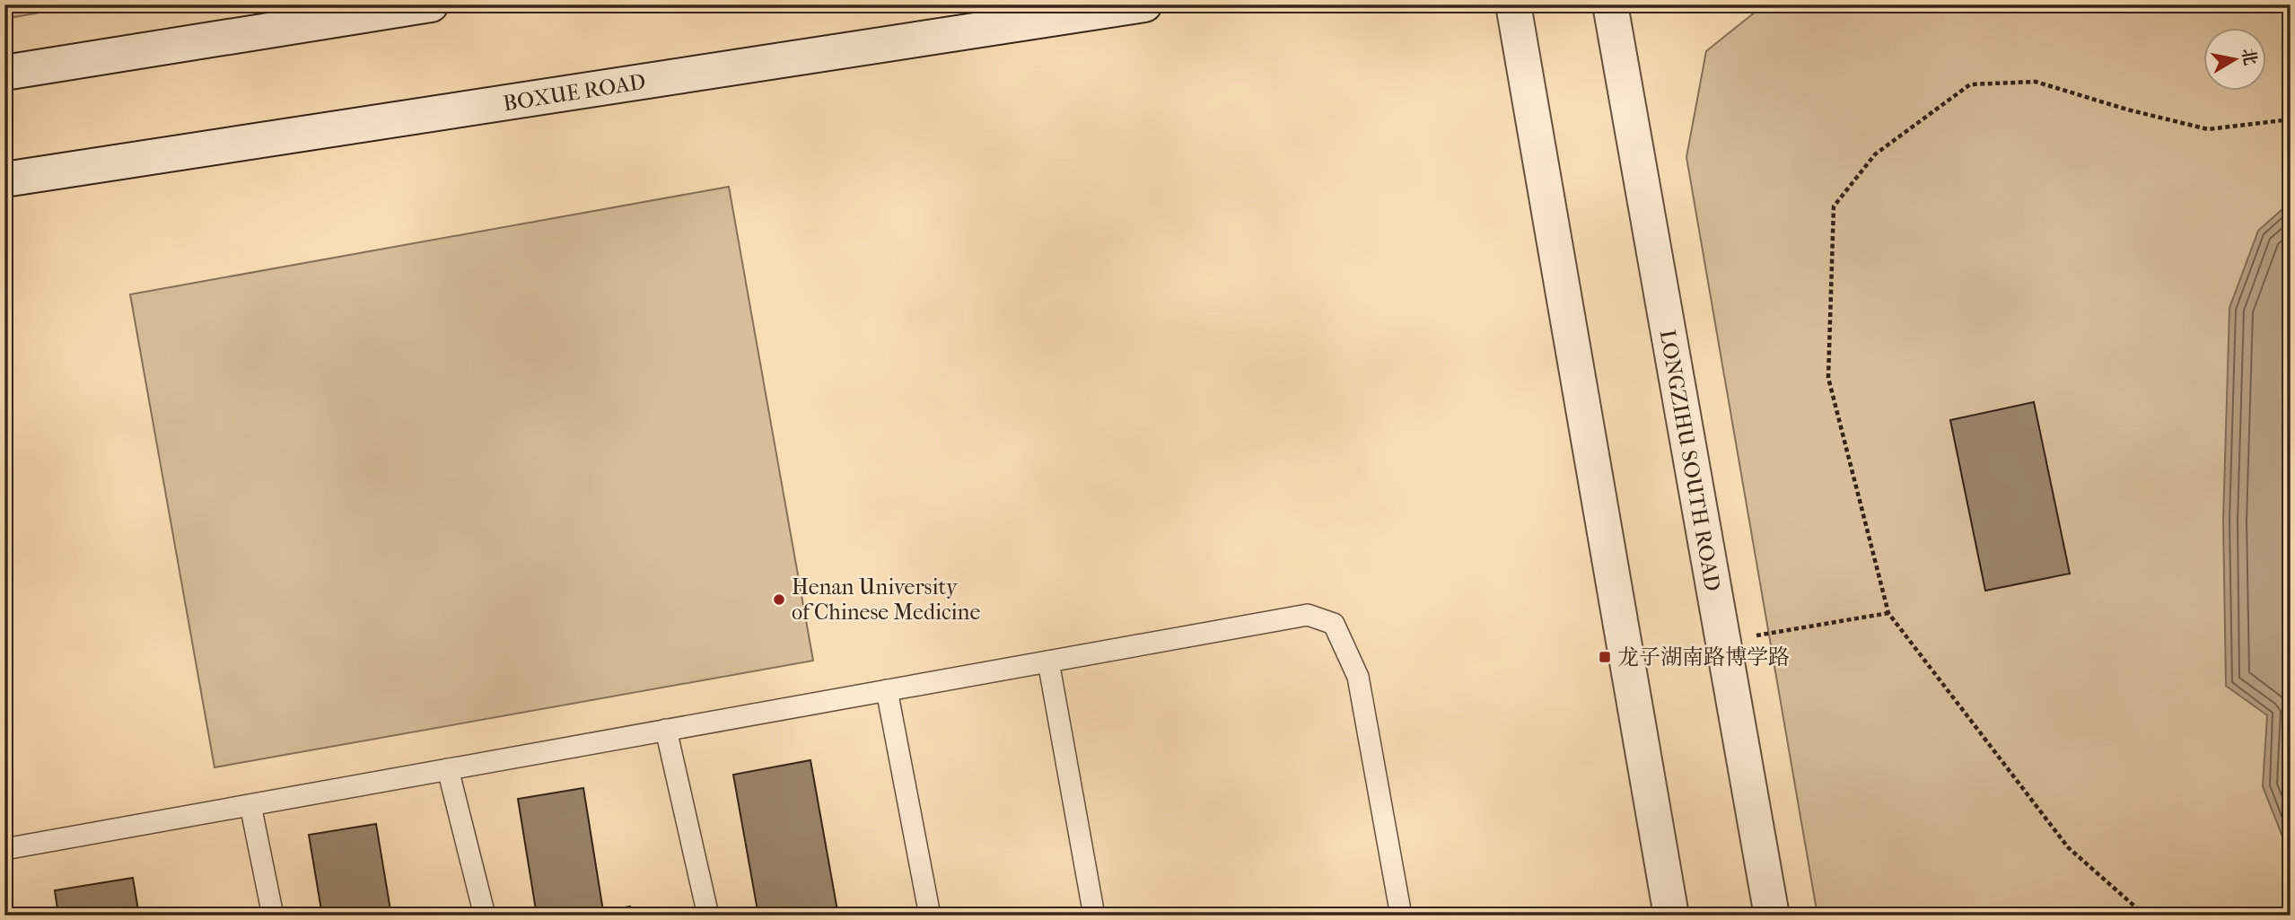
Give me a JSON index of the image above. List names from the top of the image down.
{
  "streets": {
    "street": ["BOXUE ROAD", "LONGZIHU SOUTH ROAD"]
  },
  "places": {
    "other": ["Henan University of Chinese Medicine"],
    "transit": ["龙子湖南路博学路"]
  },
  "north": "right"
}
